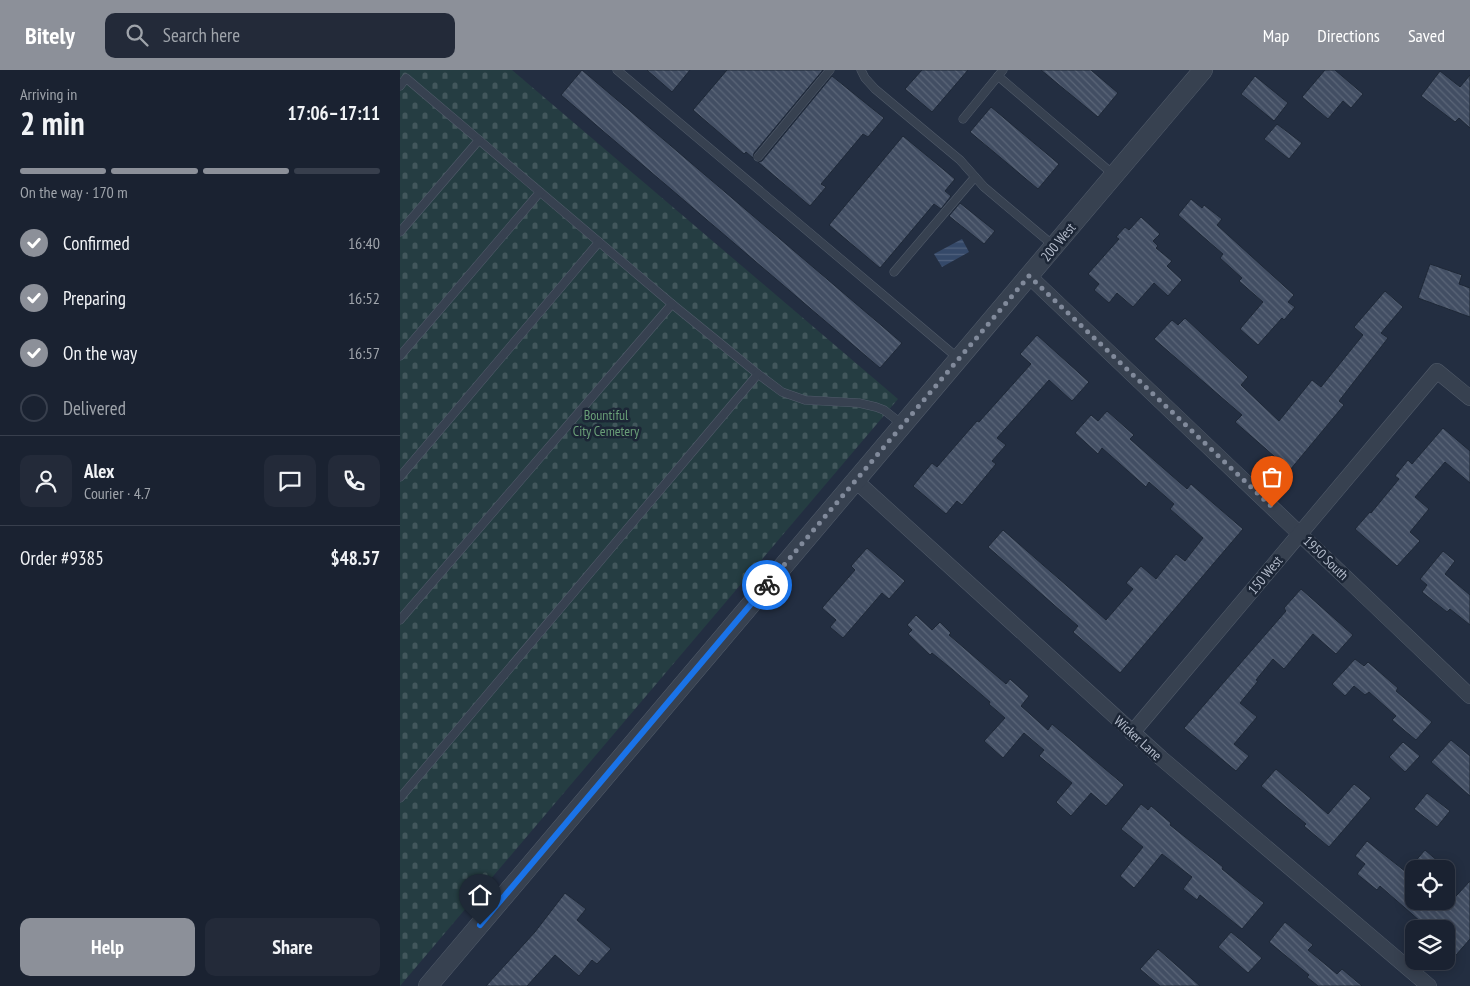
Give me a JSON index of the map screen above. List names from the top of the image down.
{
  "streets": {
    "street": [
      "200 West",
      "1950 South",
      "150 West",
      "Wicker Lane"
    ]
  },
  "crossings": [
    ["200 West", "1950 South"],
    ["200 West", "Wicker Lane"],
    ["1950 South", "150 West"],
    ["150 West", "Wicker Lane"]
  ],
  "parks": ["Bountiful City Cemetery"],
  "page": {
    "header": "Bitely",
    "search": "Search here",
    "nav": ["Map", "Directions", "Saved"],
    "heading": ["2 min", "Arriving in", "17:06–17:11"],
    "panel": [
      "Alex",
      "Courier · 4.7",
      "Order #9385",
      "$48.57"
    ],
    "bar": "On the way · 170 m",
    "list": [
      ["Confirmed", "16:40"],
      ["Preparing", "16:52"],
      ["On the way", "16:57"],
      "Delivered"
    ],
    "buttons": ["Help", "Share"]
  }
}
